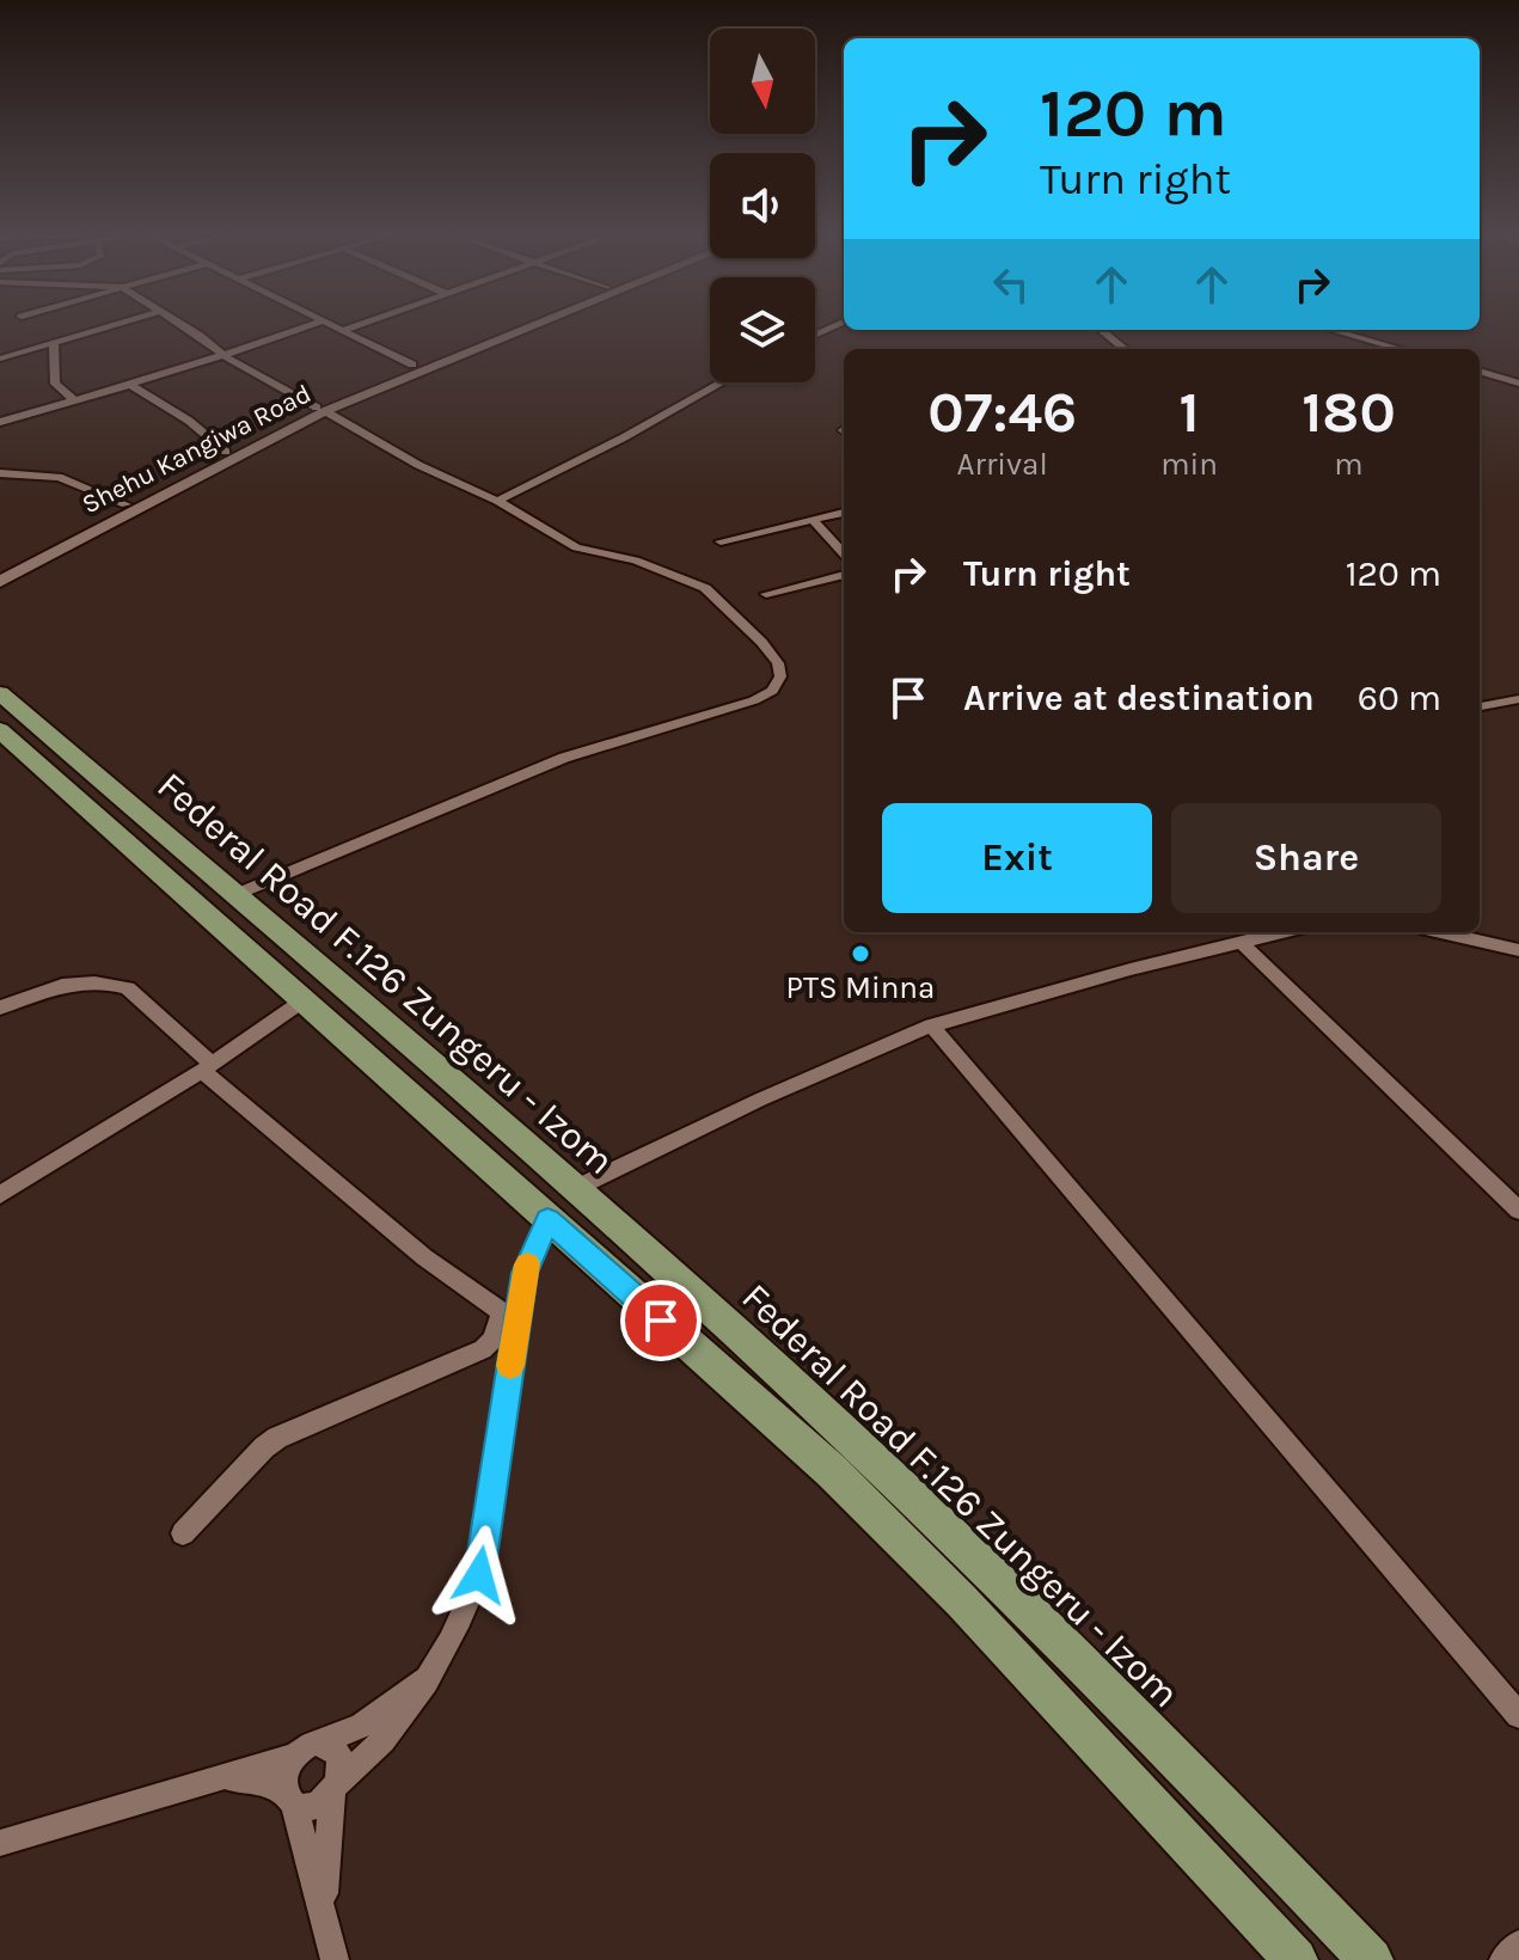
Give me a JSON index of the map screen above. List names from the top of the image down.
{
  "streets": {
    "main road": ["Shehu Kangiwa Road", "Federal Road F.126 Zungeru - Izom"]
  },
  "places": ["PTS Minna"],
  "north": "bottom",
  "page": {
    "turn": ["120 m", "Turn right"],
    "eta": [
      "07:46",
      "Arrival",
      "1",
      "min",
      "180",
      "m"
    ],
    "list": [
      {
        "name": "Turn right",
        "value": "120 m"
      },
      {
        "name": "Arrive at destination",
        "value": "60 m"
      }
    ],
    "buttons": ["Exit", "Share"]
  }
}
